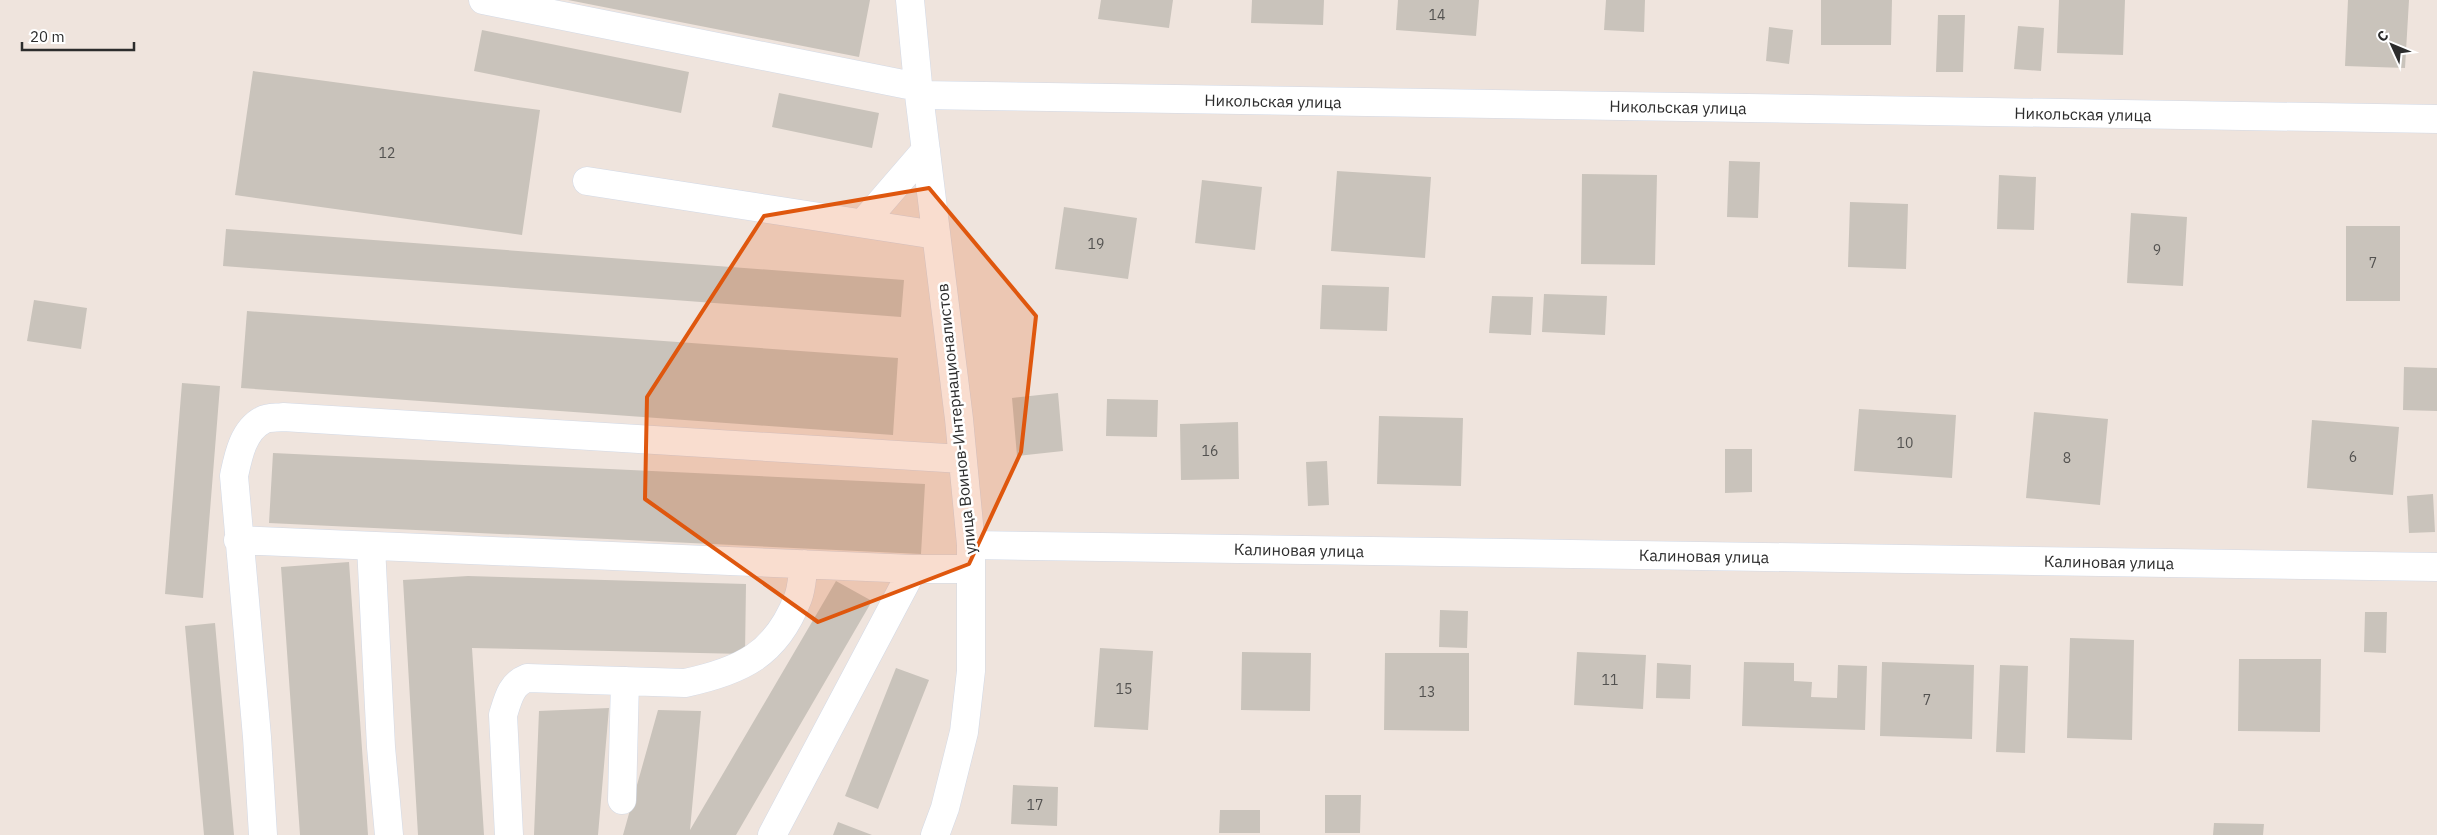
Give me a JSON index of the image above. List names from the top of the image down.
{
  "streets": {
    "street": ["Никольская улица", "улица Воинов-Интернационалистов", "Калиновая улица"]
  },
  "crossings": [
    ["Никольская улица", "улица Воинов-Интернационалистов"],
    ["улица Воинов-Интернационалистов", "Калиновая улица"]
  ],
  "house_numbers": [
    "14",
    "12",
    "19",
    "9",
    "7",
    "10",
    "16",
    "6",
    "8",
    "11",
    "15",
    "13",
    "7",
    "17"
  ],
  "scale_bar": "20 m",
  "north": "top left"
}
